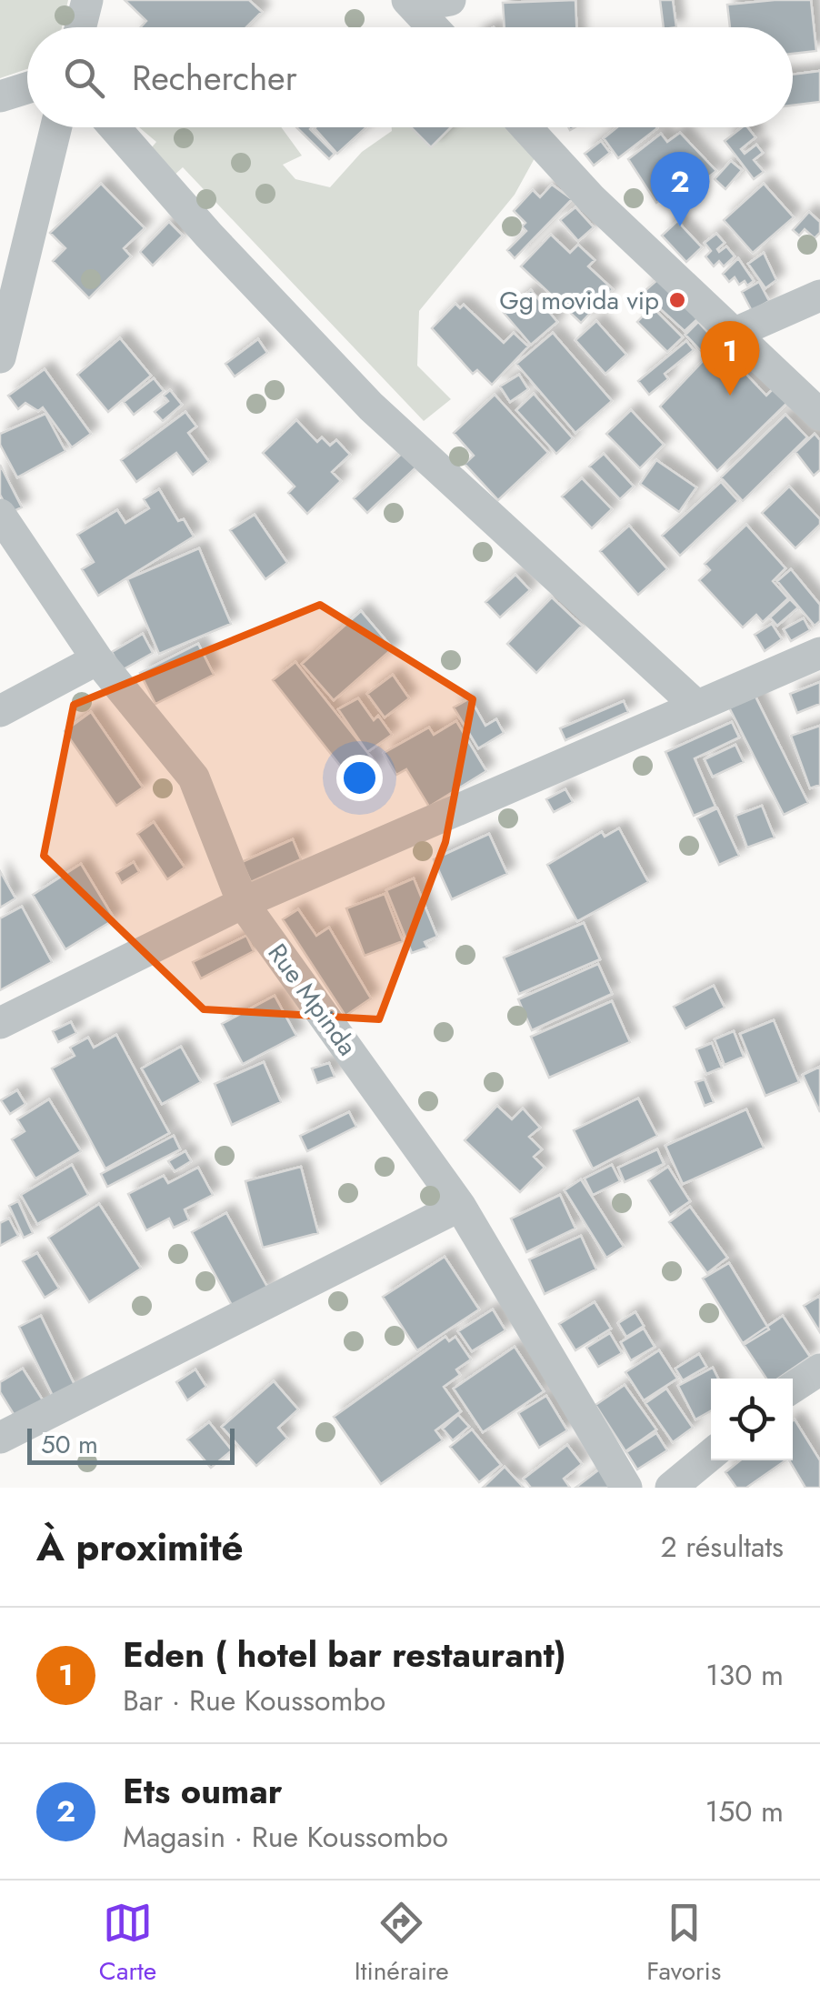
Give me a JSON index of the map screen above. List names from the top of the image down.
{
  "streets": {
    "street": ["Rue Mpinda"]
  },
  "places": ["Gg movida vip"],
  "scale_bar": "50 m",
  "page": {
    "search": "Rechercher",
    "pins": ["2", "1"],
    "scale": "50 m",
    "heading": ["À proximité", "2 résultats"],
    "list": [
      {
        "mark": "1",
        "name": "Eden ( hotel bar restaurant)",
        "note": "Bar · Rue Koussombo",
        "value": "130 m"
      },
      {
        "mark": "2",
        "name": "Ets oumar",
        "note": "Magasin · Rue Koussombo",
        "value": "150 m"
      }
    ],
    "nav": ["Carte", "Itinéraire", "Favoris"]
  }
}
